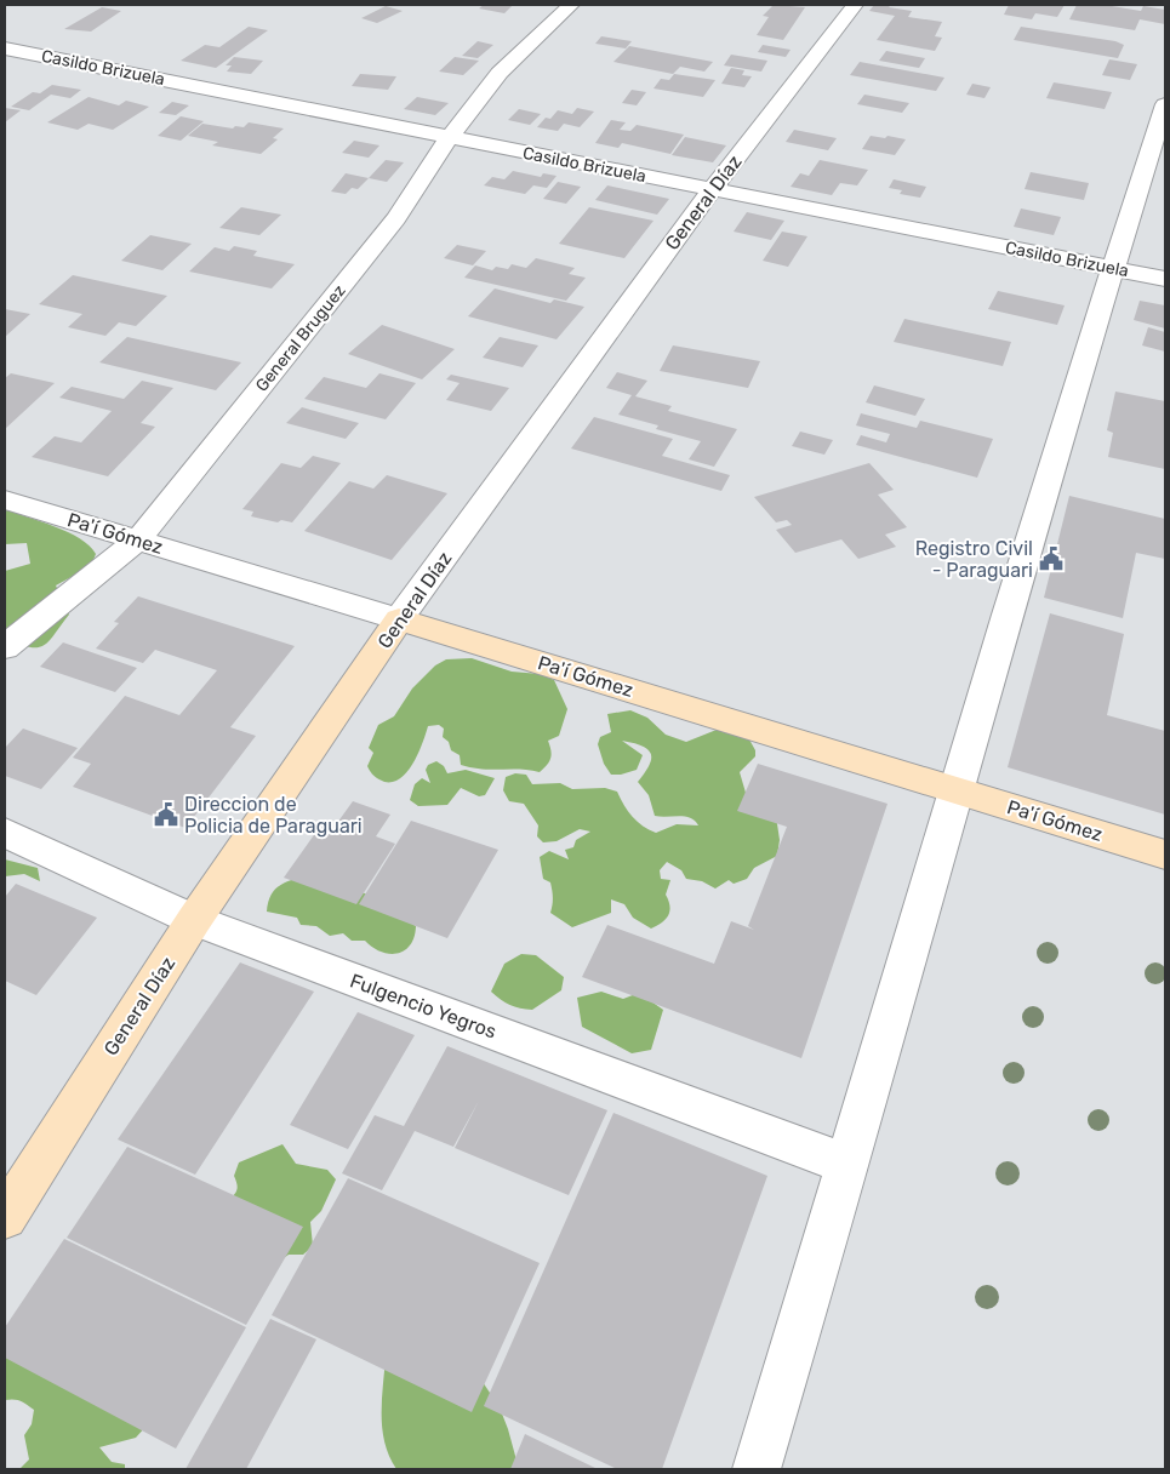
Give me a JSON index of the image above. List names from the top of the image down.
{
  "streets": {
    "street": [
      "Casildo Brizuela",
      "General Díaz",
      "General Bruguez",
      "Pa'í Gómez",
      "Fulgencio Yegros"
    ]
  },
  "crossings": [
    ["Casildo Brizuela", "General Díaz"],
    ["Casildo Brizuela", "General Bruguez"],
    ["General Díaz", "Pa'í Gómez"],
    ["General Díaz", "Fulgencio Yegros"],
    ["General Bruguez", "Pa'í Gómez"]
  ],
  "places": {
    "public building": ["Registro Civil - Paraguari", "Direccion de Policia de Paraguari"]
  }
}
